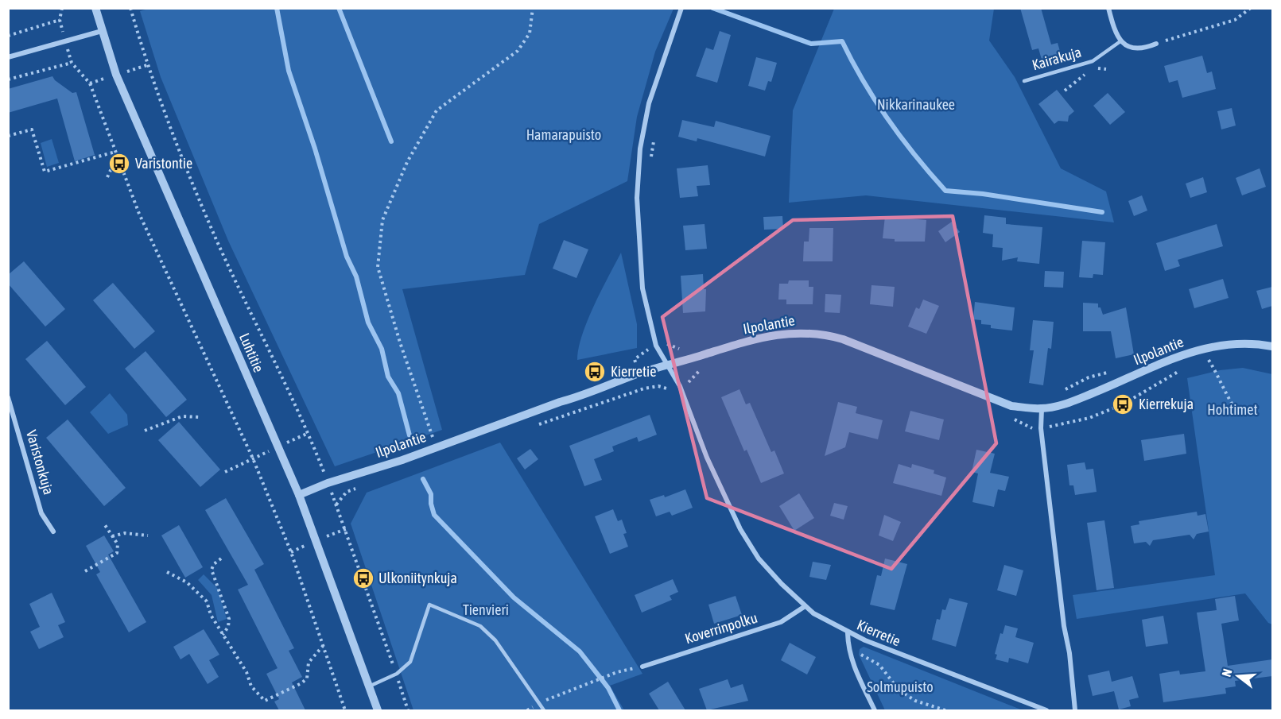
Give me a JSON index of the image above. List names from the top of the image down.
{
  "streets": {
    "street": [
      "Ilpolantie",
      "Luhtitie",
      "Varistonkuja",
      "Koverrinpolku",
      "Kierretie"
    ],
    "lane": ["Kairakuja"]
  },
  "crossings": [
    ["Ilpolantie", "Luhtitie"],
    ["Ilpolantie", "Kierretie"],
    ["Koverrinpolku", "Kierretie"]
  ],
  "parks": [
    "Nikkarinaukee",
    "Hamarapuisto",
    "Hohtimet",
    "Tienvieri",
    "Solmupuisto"
  ],
  "places": {
    "bus stop": [
      "Varistontie",
      "Kierretie",
      "Kierrekuja",
      "Ulkoniitynkuja"
    ]
  },
  "north": "left"
}
